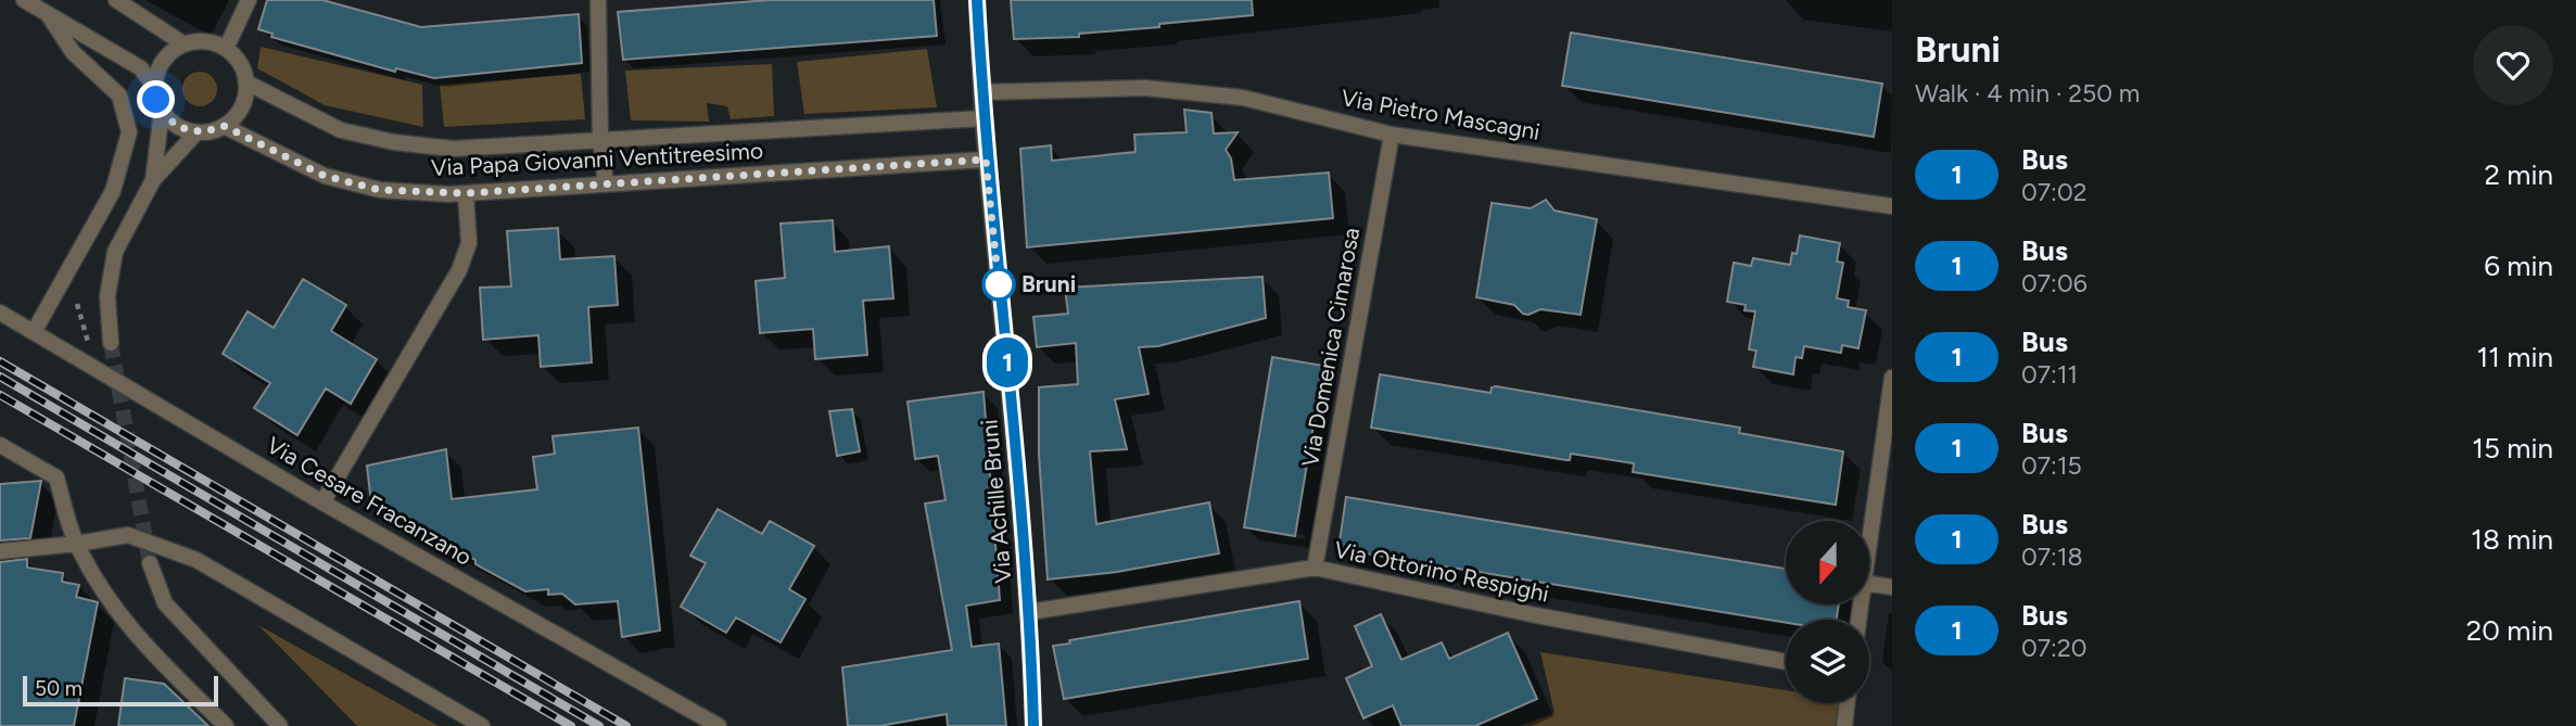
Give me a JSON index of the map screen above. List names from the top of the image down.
{
  "streets": {
    "street": [
      "Via Pietro Mascagni",
      "Via Papa Giovanni Ventitreesimo",
      "Via Domenica Cimarosa",
      "Via Cesare Fracanzano",
      "Via Achille Bruni",
      "Via Ottorino Respighi"
    ]
  },
  "crossings": [
    ["Via Pietro Mascagni", "Via Domenica Cimarosa"],
    ["Via Pietro Mascagni", "Via Achille Bruni"],
    ["Via Papa Giovanni Ventitreesimo", "Via Achille Bruni"],
    ["Via Domenica Cimarosa", "Via Ottorino Respighi"],
    ["Via Achille Bruni", "Via Ottorino Respighi"]
  ],
  "places": ["Bruni"],
  "lines": ["bus line 1"],
  "scale_bar": "50 m",
  "north": "bottom",
  "page": {
    "on_map": "1",
    "heading": ["Bruni", "Walk · 4 min · 250 m"],
    "list": [
      {
        "mark": "1",
        "name": "Bus",
        "note": "07:02",
        "value": "2 min"
      },
      {
        "mark": "1",
        "name": "Bus",
        "note": "07:06",
        "value": "6 min"
      },
      {
        "mark": "1",
        "name": "Bus",
        "note": "07:11",
        "value": "11 min"
      },
      {
        "mark": "1",
        "name": "Bus",
        "note": "07:15",
        "value": "15 min"
      },
      {
        "mark": "1",
        "name": "Bus",
        "note": "07:18",
        "value": "18 min"
      },
      {
        "mark": "1",
        "name": "Bus",
        "note": "07:20",
        "value": "20 min"
      }
    ],
    "scale": "50 m"
  }
}
